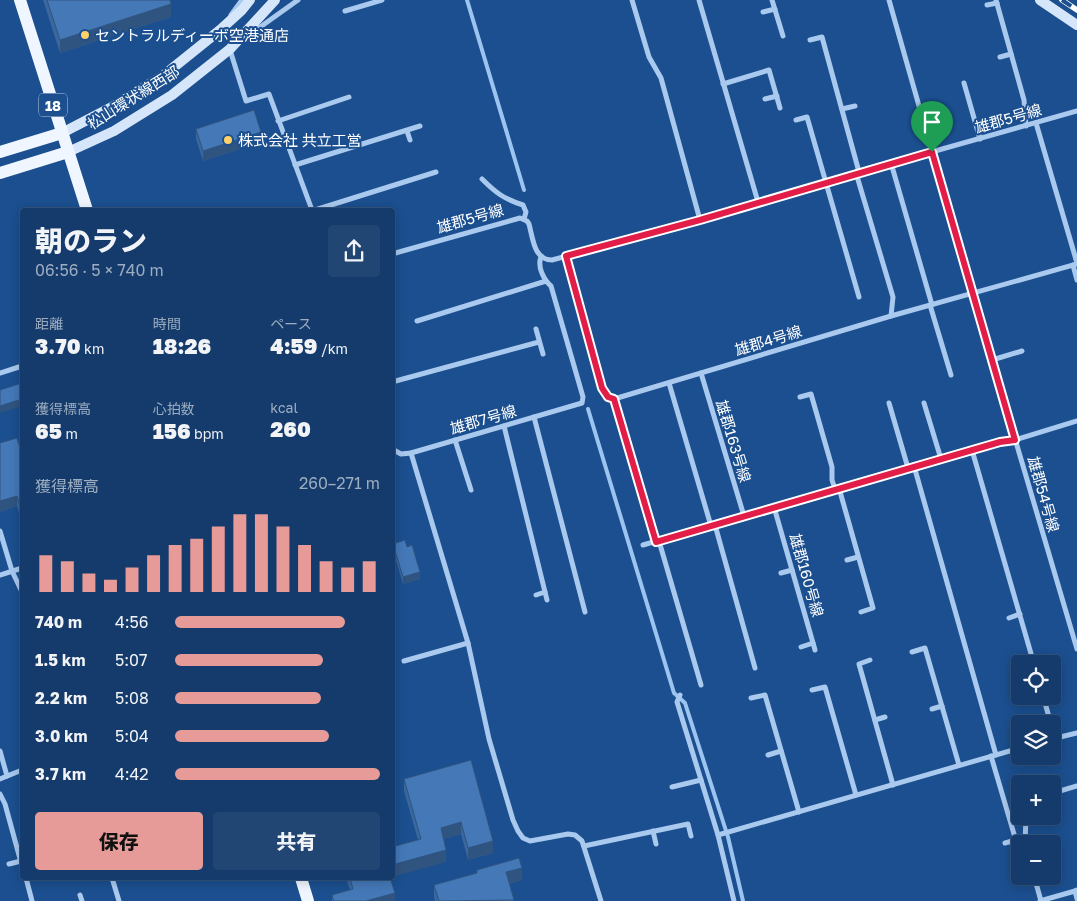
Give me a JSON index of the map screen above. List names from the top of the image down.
{
  "streets": {
    "main road": ["18"],
    "street": [
      "松山環状線西部",
      "雄郡5号線",
      "雄郡4号線",
      "雄郡7号線",
      "雄郡163号線",
      "雄郡54号線",
      "雄郡160号線"
    ]
  },
  "crossings": [
    ["松山環状線西部", "18"],
    ["雄郡5号線", "雄郡54号線"],
    ["雄郡4号線", "雄郡163号線"],
    ["雄郡4号線", "雄郡54号線"]
  ],
  "places": ["セントラルディーボ空港通店", "株式会社 共立工営"],
  "page": {
    "heading": ["朝のラン", "06:56 · 5 × 740 m"],
    "stats": [
      ["距離", "3.70 km"],
      ["時間", "18:26"],
      ["ペース", "4:59 /km"],
      ["獲得標高", "65 m"],
      ["心拍数", "156 bpm"],
      ["kcal", "260"]
    ],
    "chart": ["獲得標高", "260–271 m"],
    "list": [
      {
        "name": "740 m",
        "note": "4:56"
      },
      {
        "name": "1.5 km",
        "note": "5:07"
      },
      {
        "name": "2.2 km",
        "note": "5:08"
      },
      {
        "name": "3.0 km",
        "note": "5:04"
      },
      {
        "name": "3.7 km",
        "note": "4:42"
      }
    ],
    "map_buttons": ["+", "−"],
    "buttons": ["保存", "共有"]
  }
}
